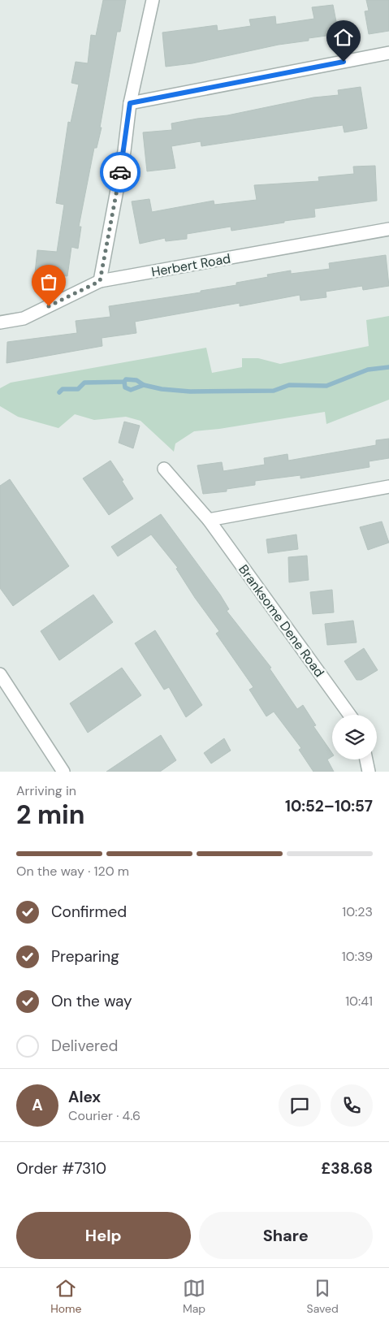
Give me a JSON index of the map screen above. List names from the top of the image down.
{
  "streets": {
    "street": ["Herbert Road", "Branksome Dene Road"]
  },
  "page": {
    "heading": ["2 min", "Arriving in", "10:52–10:57"],
    "panel": [
      "Alex",
      "Courier · 4.6",
      "Order #7310",
      "£38.68"
    ],
    "bar": "On the way · 120 m",
    "list": [
      ["Confirmed", "10:23"],
      ["Preparing", "10:39"],
      ["On the way", "10:41"],
      "Delivered"
    ],
    "round": "A",
    "buttons": ["Help", "Share"],
    "tabs": ["Home", "Map", "Saved"]
  }
}
